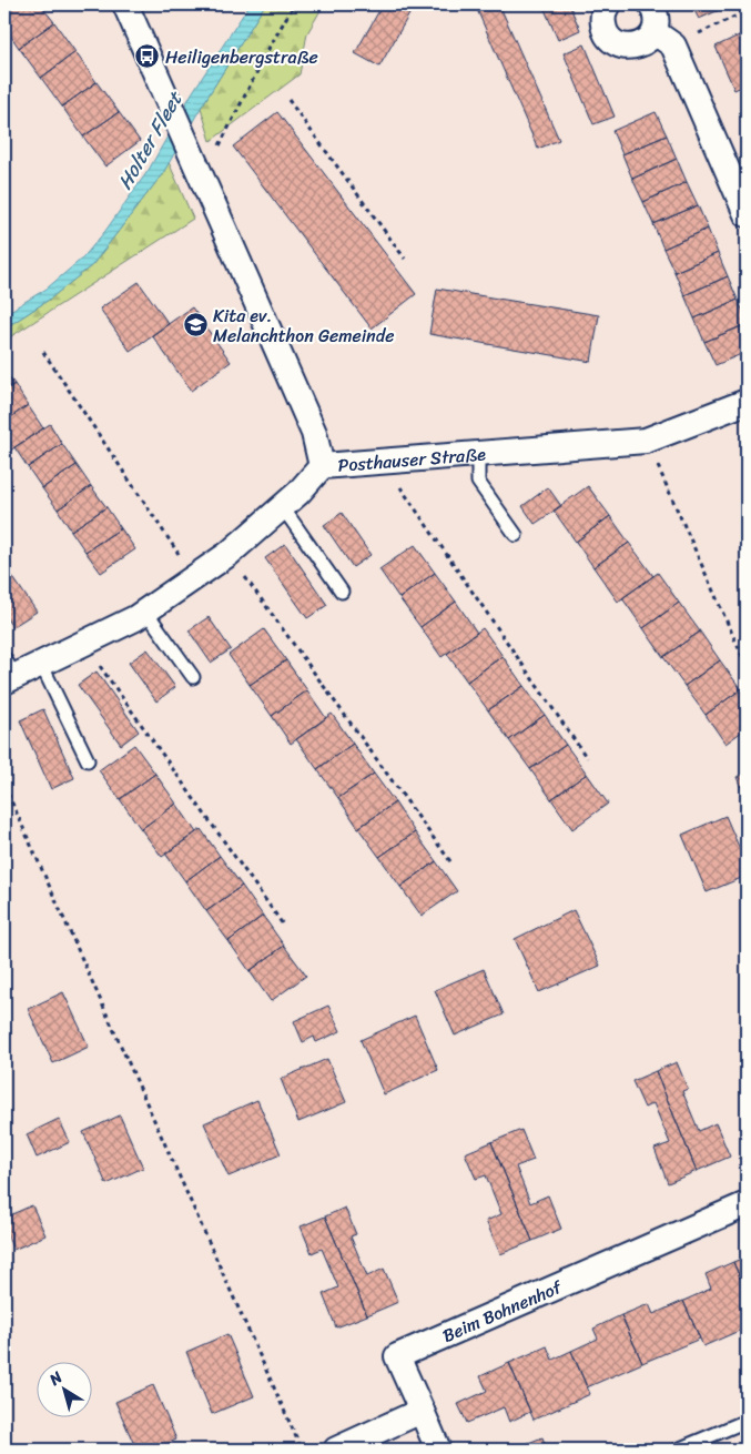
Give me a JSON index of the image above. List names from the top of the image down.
{
  "streets": {
    "street": ["Posthauser Straße", "Beim Bohnenhof"]
  },
  "water": ["Holter Fleet"],
  "places": {
    "bus stop": ["Heiligenbergstraße"],
    "school or university": ["Kita ev. Melanchthon Gemeinde"]
  },
  "north": "top left"
}
